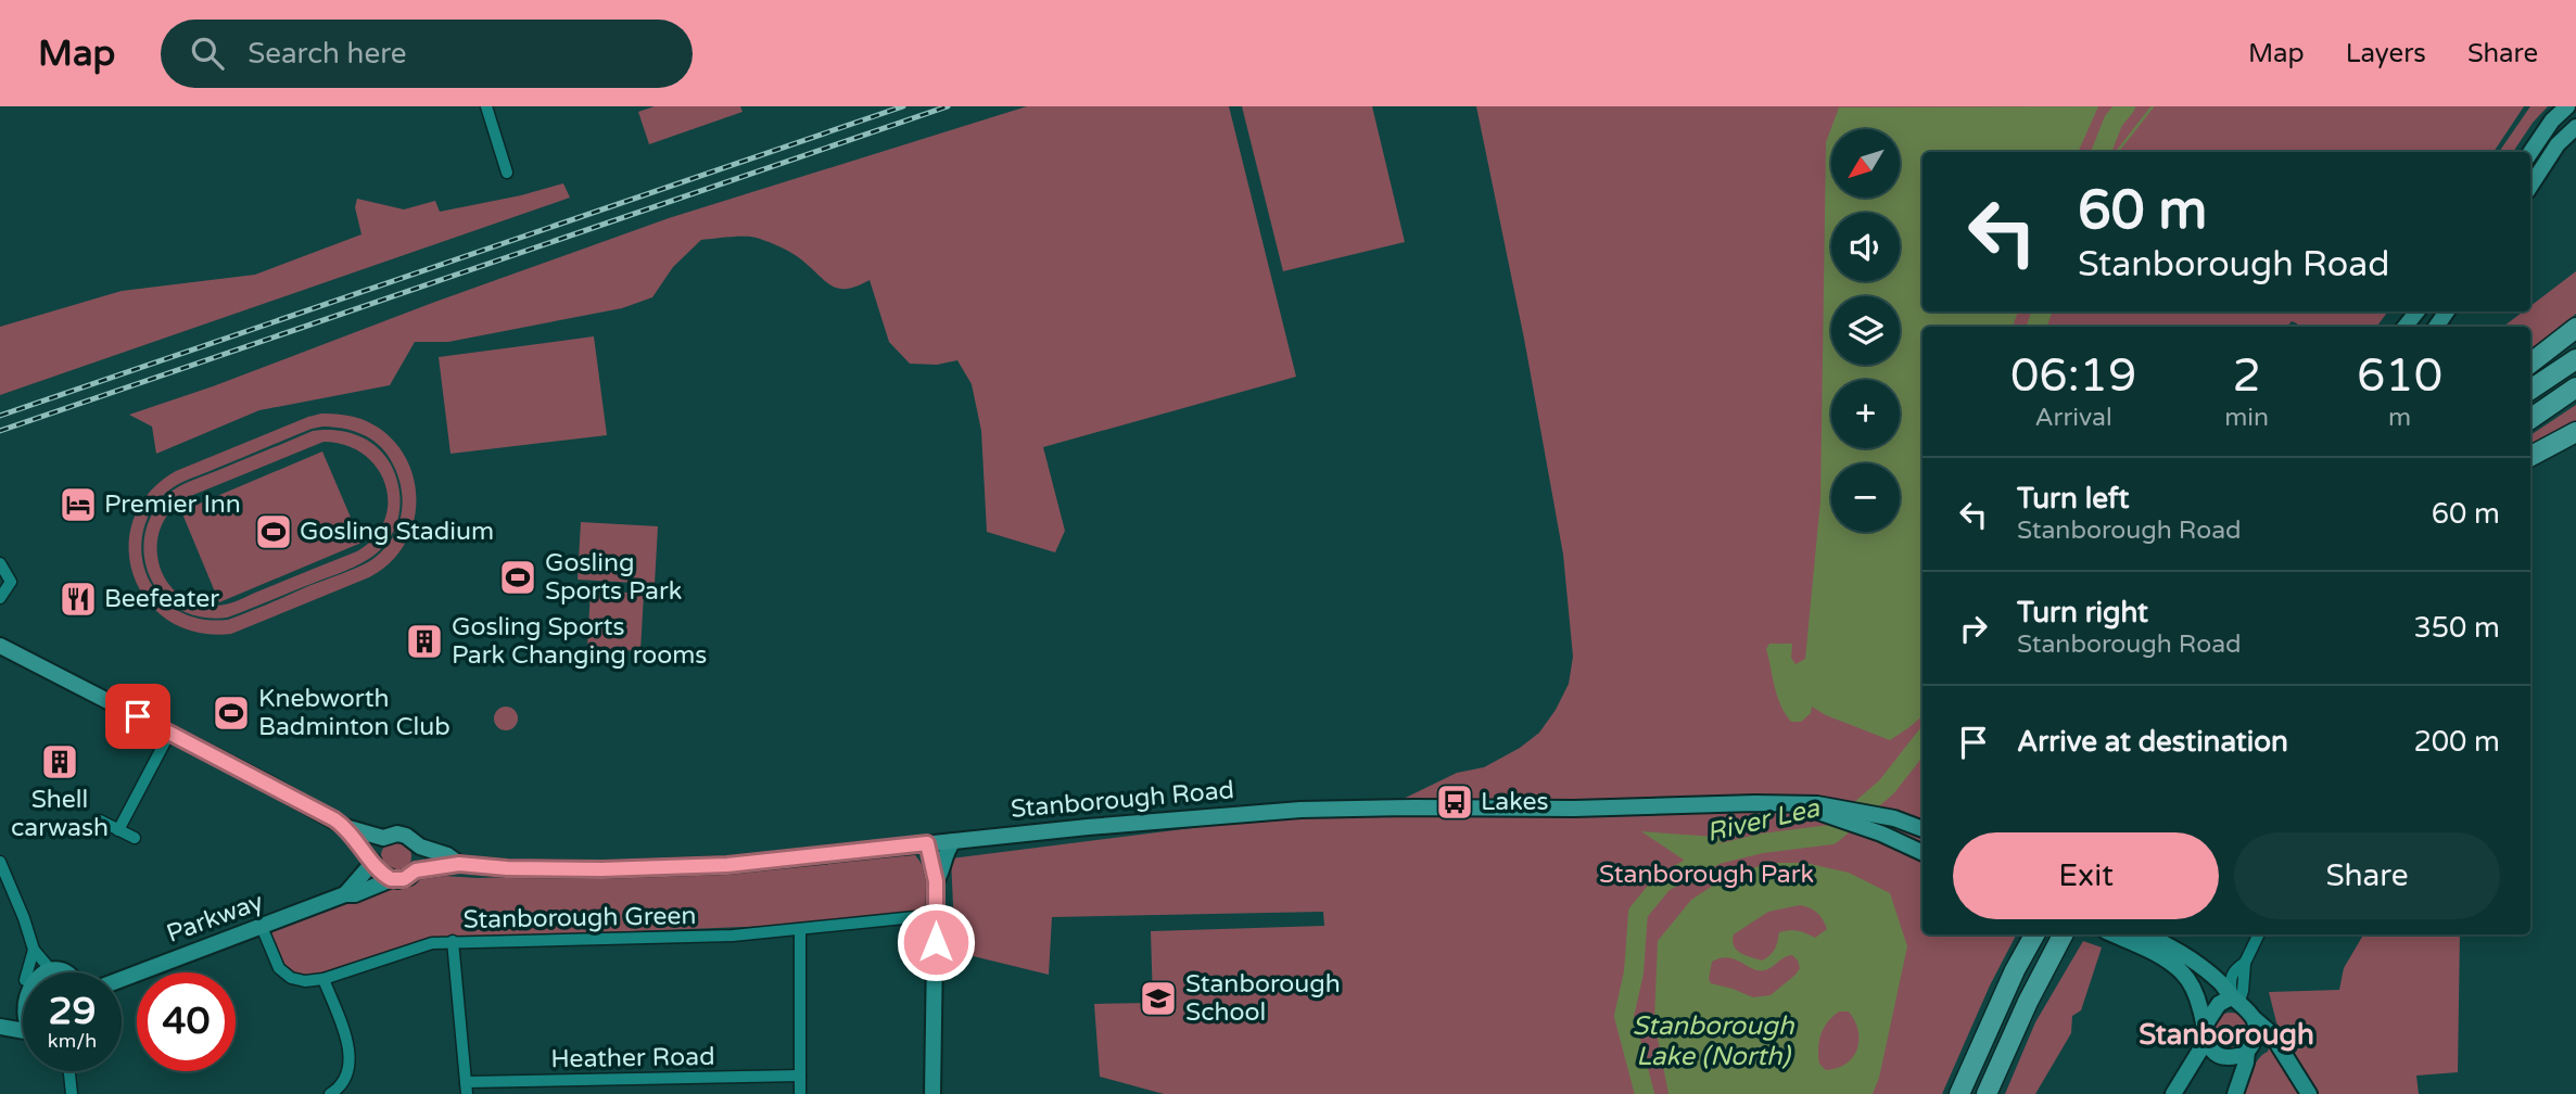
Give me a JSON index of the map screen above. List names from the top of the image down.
{
  "streets": {
    "main road": ["Stanborough Road"],
    "street": ["Parkway", "Stanborough Green", "Heather Road"]
  },
  "crossings": [
    ["Stanborough Road", "Parkway"],
    ["Parkway", "Stanborough Green"]
  ],
  "districts": ["Stanborough"],
  "water": ["River Lea", "Stanborough Lake (North)"],
  "parks": ["Stanborough Park"],
  "places": {
    "hotel": ["Premier Inn"],
    "sports": ["Gosling Stadium", "Gosling Sports Park", "Knebworth Badminton Club"],
    "restaurant": ["Beefeater"],
    "building": ["Gosling Sports Park Changing rooms", "Shell carwash"],
    "bus stop": ["Lakes"],
    "school or university": ["Stanborough School"]
  },
  "north": "bottom left",
  "page": {
    "header": "Map",
    "search": "Search here",
    "nav": ["Map", "Layers", "Share"],
    "map_buttons": ["+", "−"],
    "turn": ["60 m", "Stanborough Road"],
    "eta": [
      "06:19",
      "Arrival",
      "2",
      "min",
      "610",
      "m"
    ],
    "list": [
      {
        "name": "Turn left",
        "note": "Stanborough Road",
        "value": "60 m"
      },
      {
        "name": "Turn right",
        "note": "Stanborough Road",
        "value": "350 m"
      },
      {
        "name": "Arrive at destination",
        "value": "200 m"
      }
    ],
    "buttons": ["Exit", "Share"],
    "speed": "29 km/h",
    "limit": "40"
  }
}
